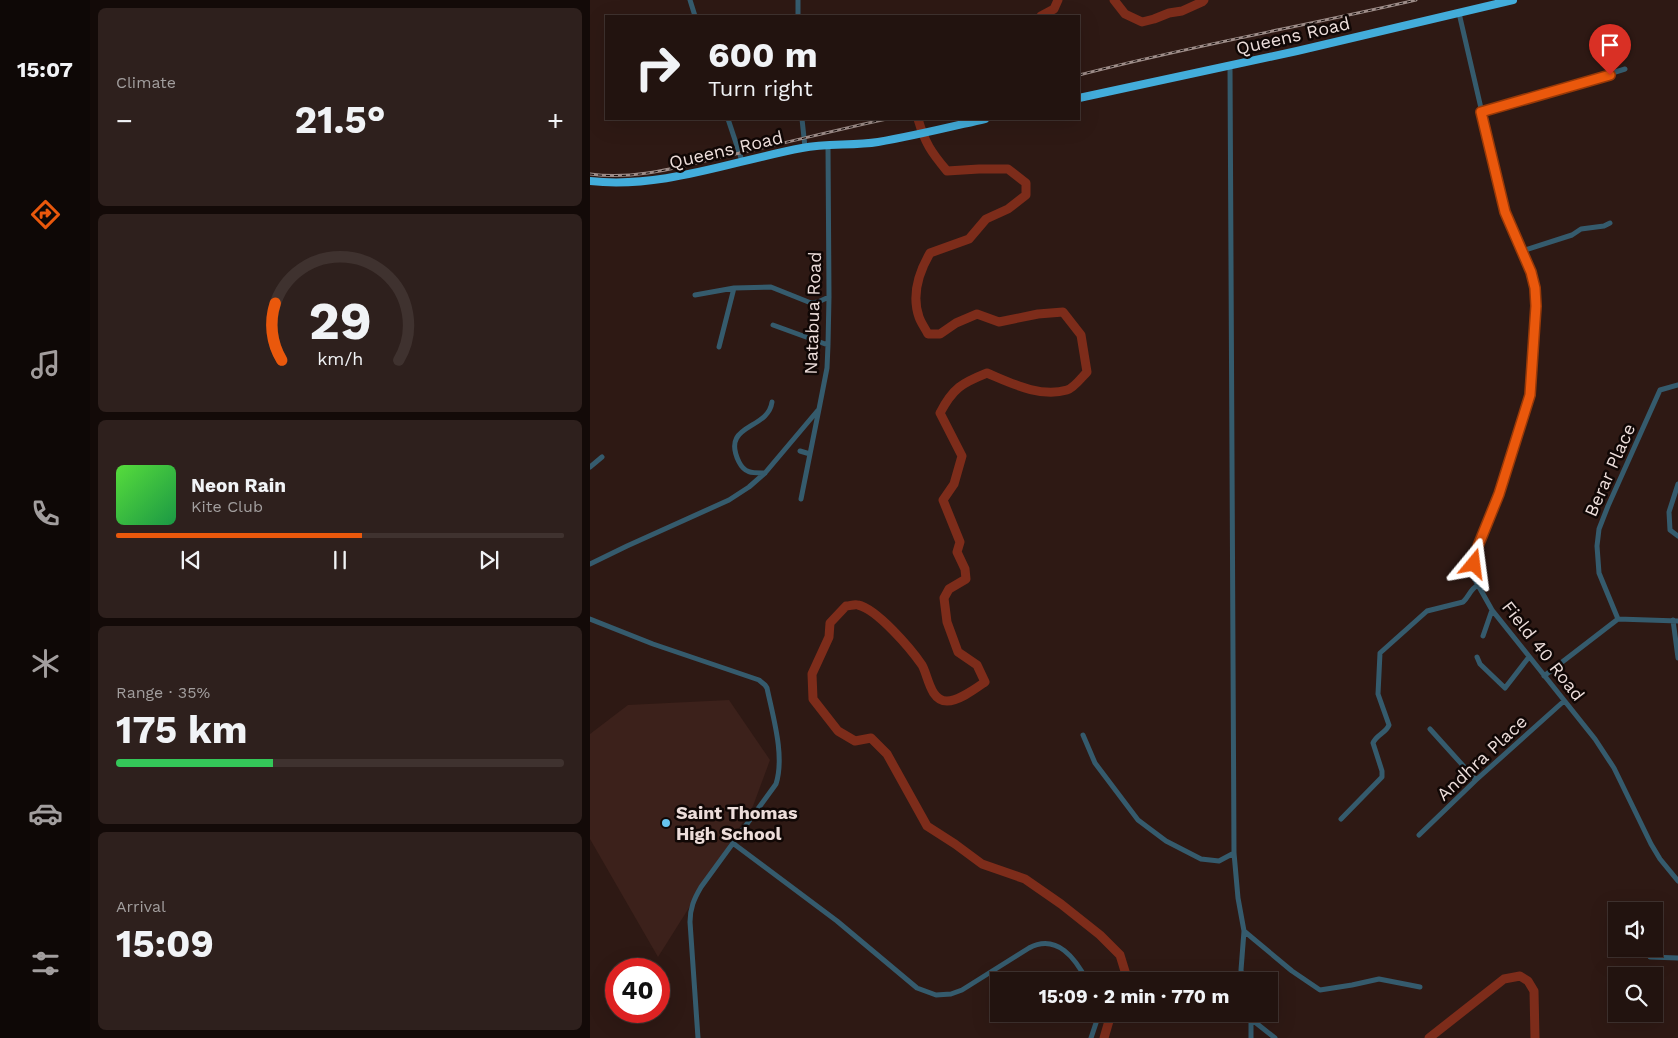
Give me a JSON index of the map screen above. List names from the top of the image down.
{
  "streets": {
    "highway": ["Queens Road"],
    "street": [
      "Natabua Road",
      "Berar Place",
      "Field 40 Road",
      "Andhra Place"
    ]
  },
  "crossings": [
    ["Queens Road", "Natabua Road"],
    ["Queens Road", "Field 40 Road"],
    ["Field 40 Road", "Andhra Place"]
  ],
  "places": ["Saint Thomas High School"],
  "page": {
    "tabs": "15:07",
    "tile": [
      "Climate",
      ["Range · 35%", "175 km"],
      ["Arrival", "15:09"]
    ],
    "turn": ["600 m", "Turn right"],
    "heat": ["−", "21.5°", "+"],
    "song": ["Neon Rain", "Kite Club"],
    "limit": "40",
    "trip": "15:09 · 2 min · 770 m",
    "gauge": ["29", "km/h"]
  }
}
